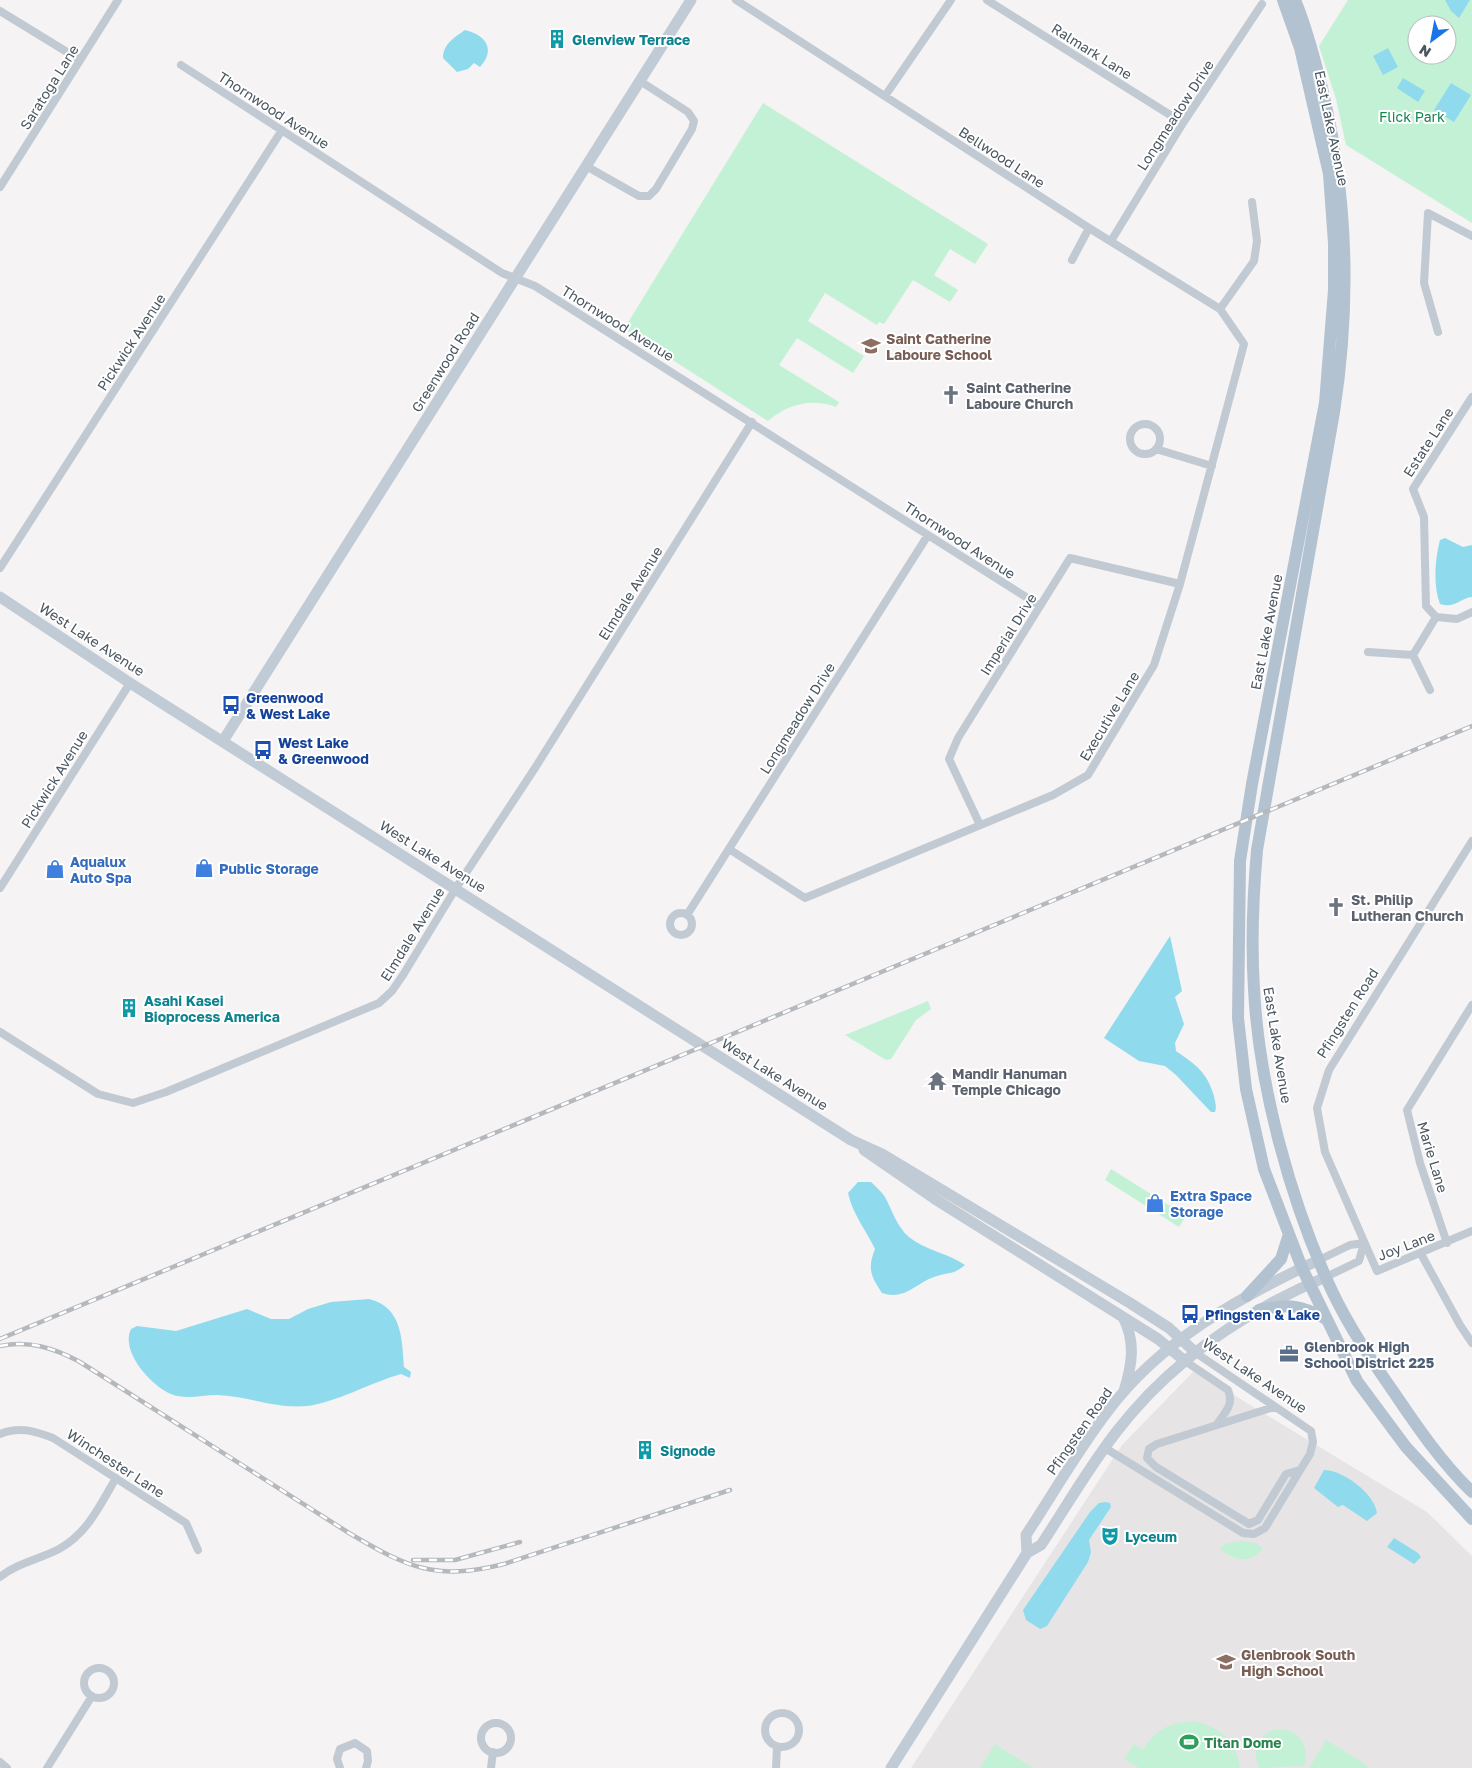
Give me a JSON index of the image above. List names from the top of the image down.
{
  "streets": {
    "main road": [
      "East Lake Avenue",
      "Greenwood Road",
      "West Lake Avenue",
      "Pfingsten Road"
    ],
    "street": [
      "Ralmark Lane",
      "Saratoga Lane",
      "Thornwood Avenue",
      "Longmeadow Drive",
      "Bellwood Lane",
      "Pickwick Avenue",
      "Estate Lane",
      "Elmdale Avenue",
      "Imperial Drive",
      "Executive Lane",
      "Marie Lane",
      "Joy Lane",
      "Winchester Lane"
    ]
  },
  "crossings": [
    ["Ralmark Lane", "Longmeadow Drive"],
    ["Thornwood Avenue", "Longmeadow Drive"],
    ["Thornwood Avenue", "Pickwick Avenue"],
    ["Thornwood Avenue", "Greenwood Road"],
    ["Thornwood Avenue", "Elmdale Avenue"],
    ["Thornwood Avenue", "Imperial Drive"],
    ["Longmeadow Drive", "Bellwood Lane"],
    ["Longmeadow Drive", "Executive Lane"],
    ["East Lake Avenue", "Pfingsten Road"],
    ["Bellwood Lane", "Executive Lane"],
    ["Pickwick Avenue", "West Lake Avenue"],
    ["Greenwood Road", "West Lake Avenue"],
    ["Elmdale Avenue", "West Lake Avenue"],
    ["Imperial Drive", "Executive Lane"],
    ["West Lake Avenue", "Pfingsten Road"],
    ["Pfingsten Road", "Joy Lane"],
    ["Marie Lane", "Joy Lane"]
  ],
  "parks": ["Flick Park"],
  "places": {
    "building": ["Glenview Terrace", "Asahi Kasei Bioprocess America", "Signode"],
    "school or university": ["Saint Catherine Laboure School", "Glenbrook South High School"],
    "church": ["Saint Catherine Laboure Church", "St. Philip Lutheran Church"],
    "bus stop": ["Greenwood & West Lake", "West Lake & Greenwood", "Pfingsten & Lake"],
    "shop": ["Public Storage", "Aqualux Auto Spa", "Extra Space Storage"],
    "temple": ["Mandir Hanuman Temple Chicago"],
    "office": ["Glenbrook High School District 225"],
    "theatre": ["Lyceum"],
    "sports": ["Titan Dome"]
  },
  "north": "bottom left"
}
